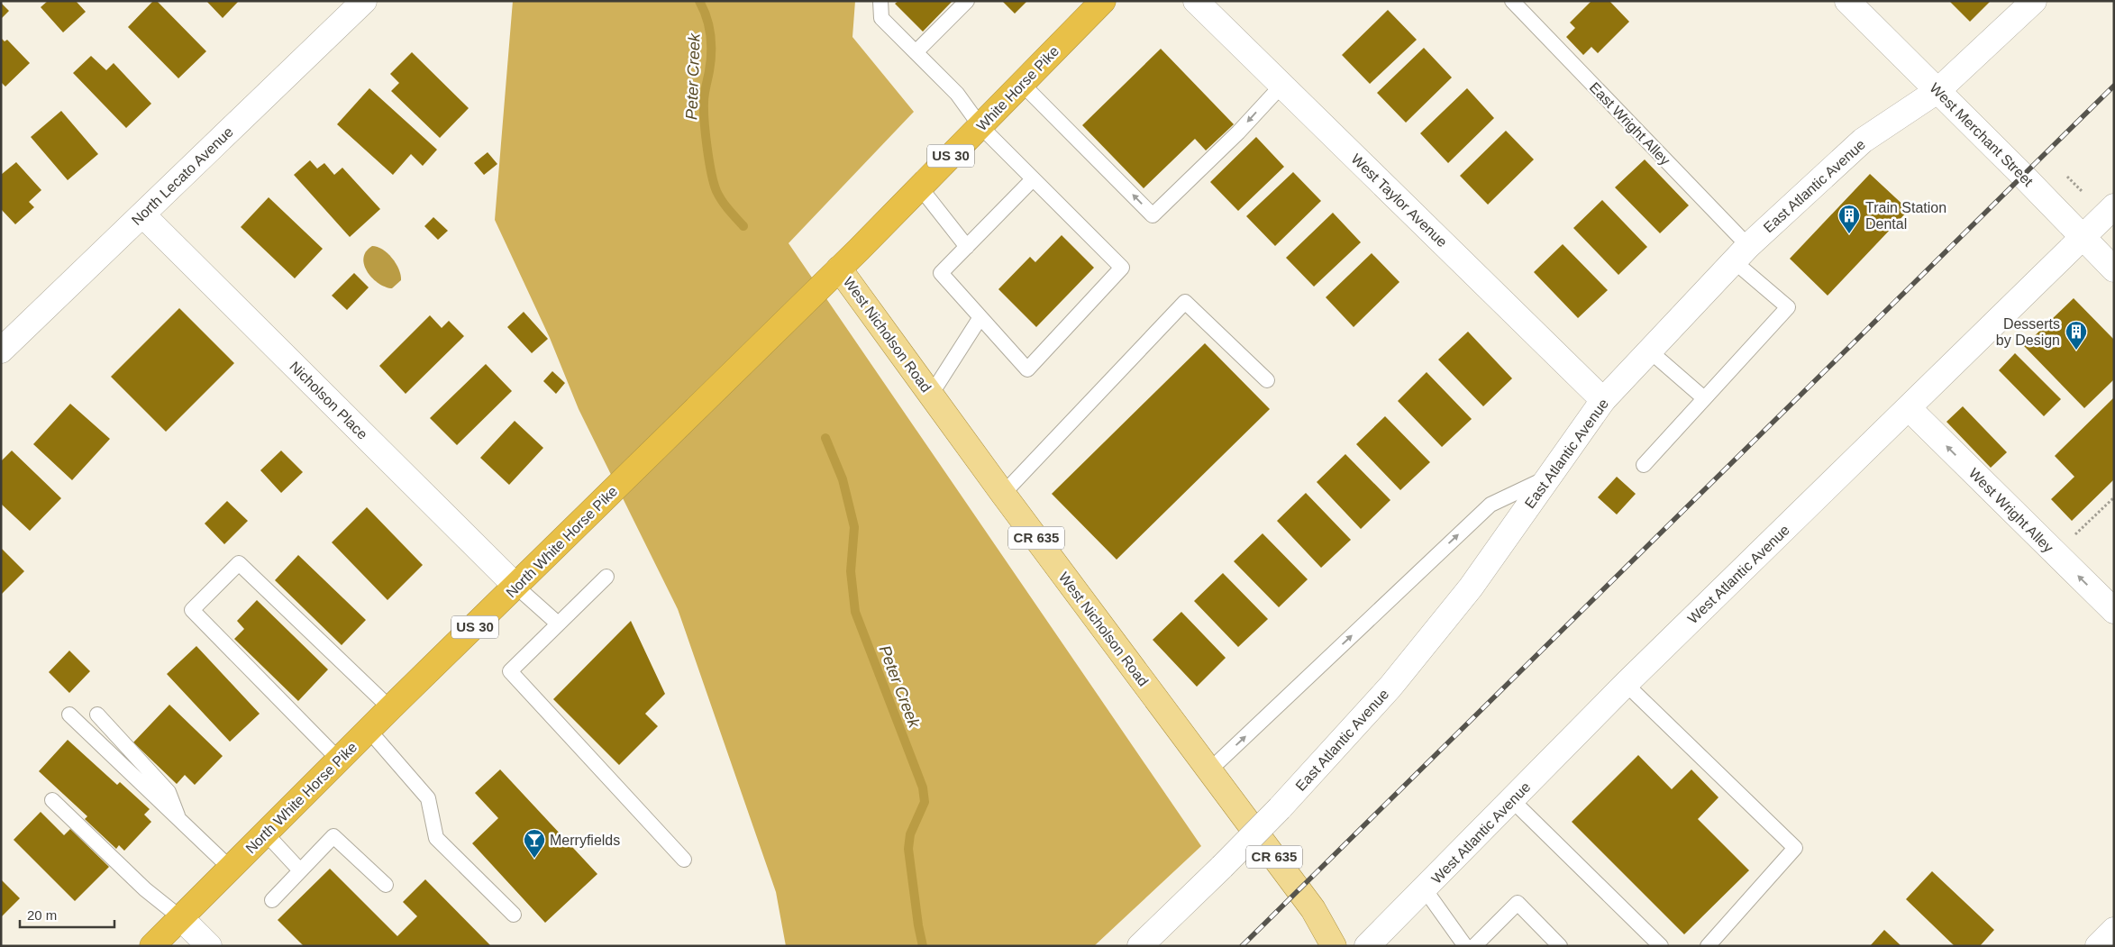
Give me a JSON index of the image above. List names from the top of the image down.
{
  "streets": {
    "highway": ["White Horse Pike", "US 30", "North White Horse Pike"],
    "main road": ["West Nicholson Road", "CR 635"],
    "street": [
      "West Merchant Street",
      "North Lecato Avenue",
      "East Atlantic Avenue",
      "West Taylor Avenue",
      "Nicholson Place",
      "West Wright Alley",
      "West Atlantic Avenue"
    ],
    "lane": ["East Wright Alley"]
  },
  "crossings": [
    ["White Horse Pike", "West Nicholson Road"],
    ["White Horse Pike", "North White Horse Pike"],
    ["East Wright Alley", "East Atlantic Avenue"],
    ["West Merchant Street", "East Atlantic Avenue"],
    ["West Merchant Street", "West Atlantic Avenue"],
    ["North Lecato Avenue", "Nicholson Place"],
    ["East Atlantic Avenue", "West Taylor Avenue"],
    ["Nicholson Place", "North White Horse Pike"],
    ["West Wright Alley", "West Atlantic Avenue"]
  ],
  "one_way": ["West Wright Alley"],
  "water": ["Peter Creek"],
  "places": {
    "building": ["Train Station Dental", "Desserts by Design"],
    "bar": ["Merryfields"]
  },
  "scale_bar": "20 m"
}
